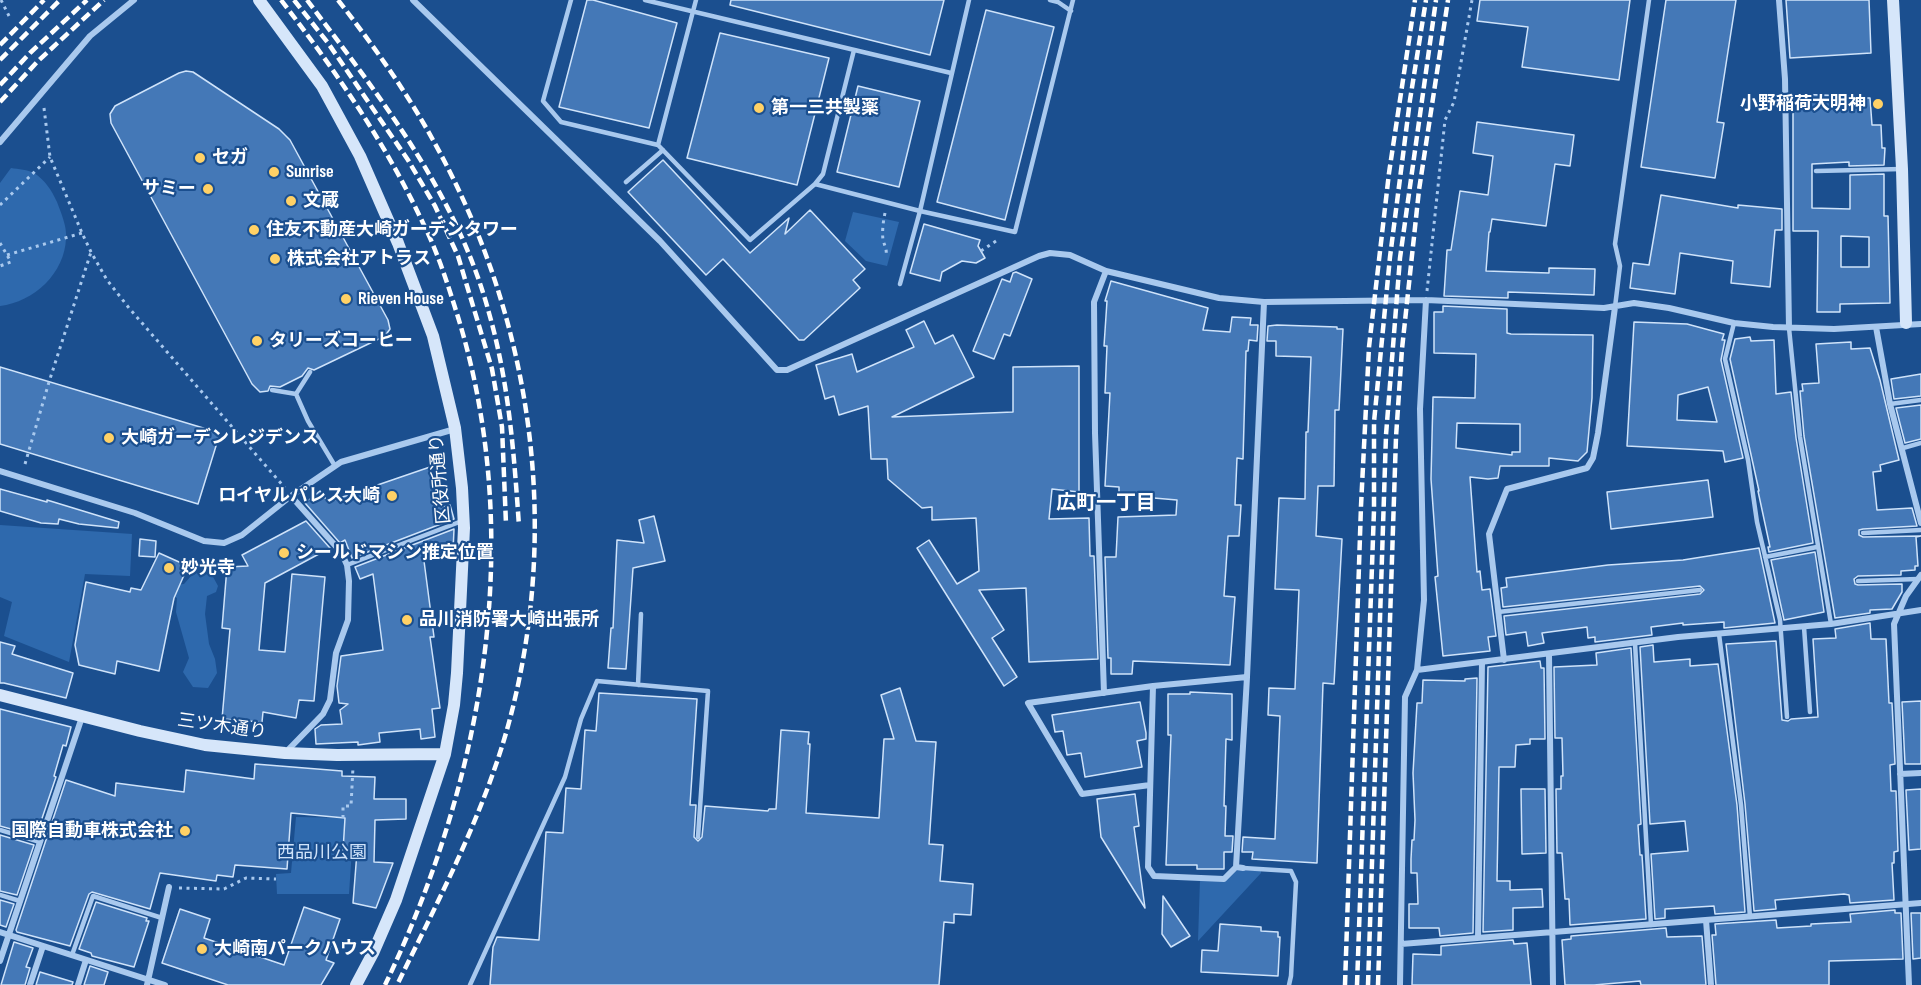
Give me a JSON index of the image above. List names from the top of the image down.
{
  "streets": {
    "street": ["区役所通り", "三ツ木通り"]
  },
  "crossings": [
    ["区役所通り", "三ツ木通り"]
  ],
  "districts": ["広町一丁目"],
  "parks": ["西品川公園"],
  "places": [
    "小野稲荷大明神",
    "第一三共製薬",
    "セガ",
    "Sunrise",
    "サミー",
    "文蔵",
    "住友不動産大崎ガーデンタワー",
    "株式会社アトラス",
    "Rieven House",
    "タリーズコーヒー",
    "大崎ガーデンレジデンス",
    "ロイヤルパレス大崎",
    "シールドマシン推定位置",
    "妙光寺",
    "品川消防署大崎出張所",
    "国際自動車株式会社",
    "大崎南パークハウス"
  ]
}
